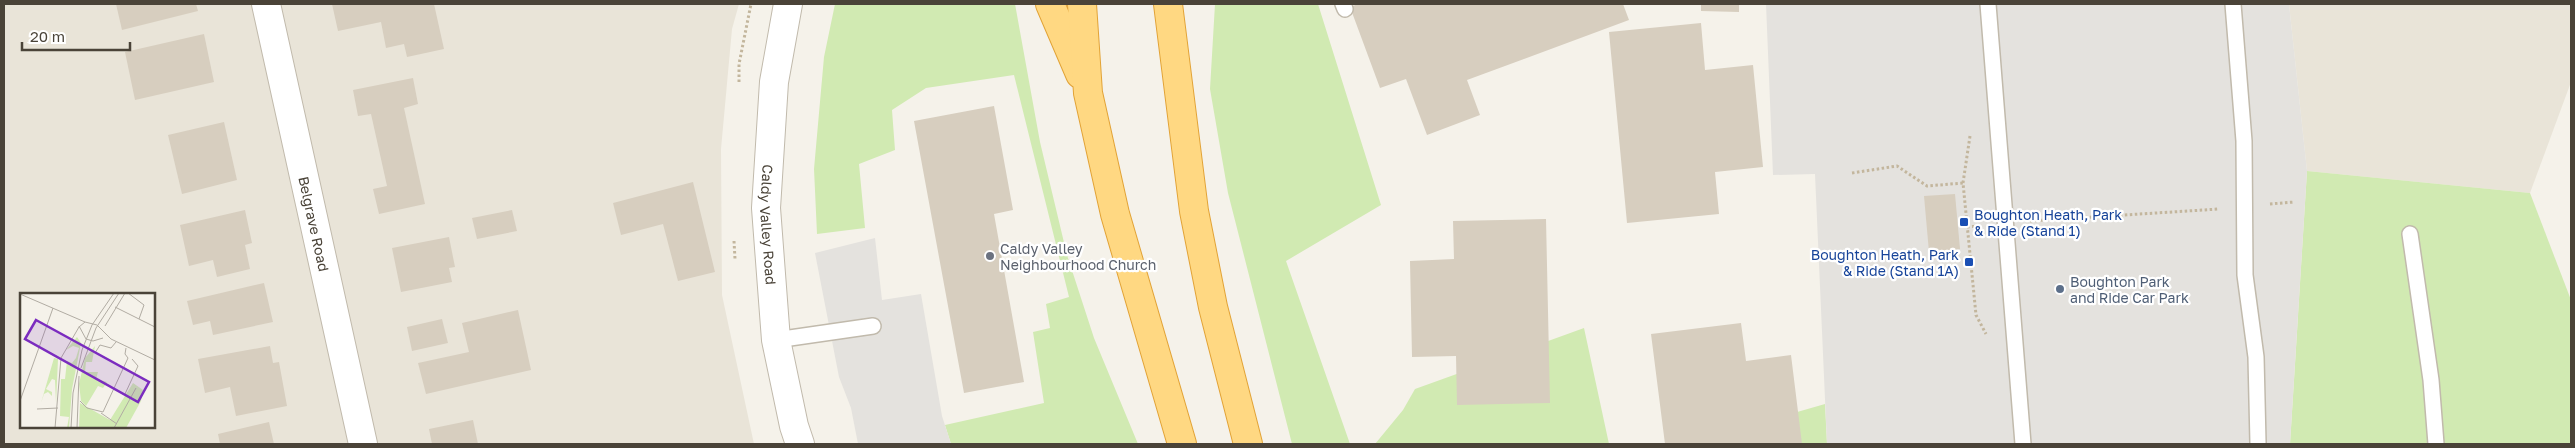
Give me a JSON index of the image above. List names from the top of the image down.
{
  "streets": {
    "street": ["Belgrave Road", "Caldy Valley Road"]
  },
  "places": {
    "transit": ["Boughton Heath, Park & Ride (Stand 1)", "Boughton Heath, Park & Ride (Stand 1A)"],
    "other": ["Caldy Valley Neighbourhood Church", "Boughton Park and Ride Car Park"]
  },
  "scale_bar": "20 m"
}
